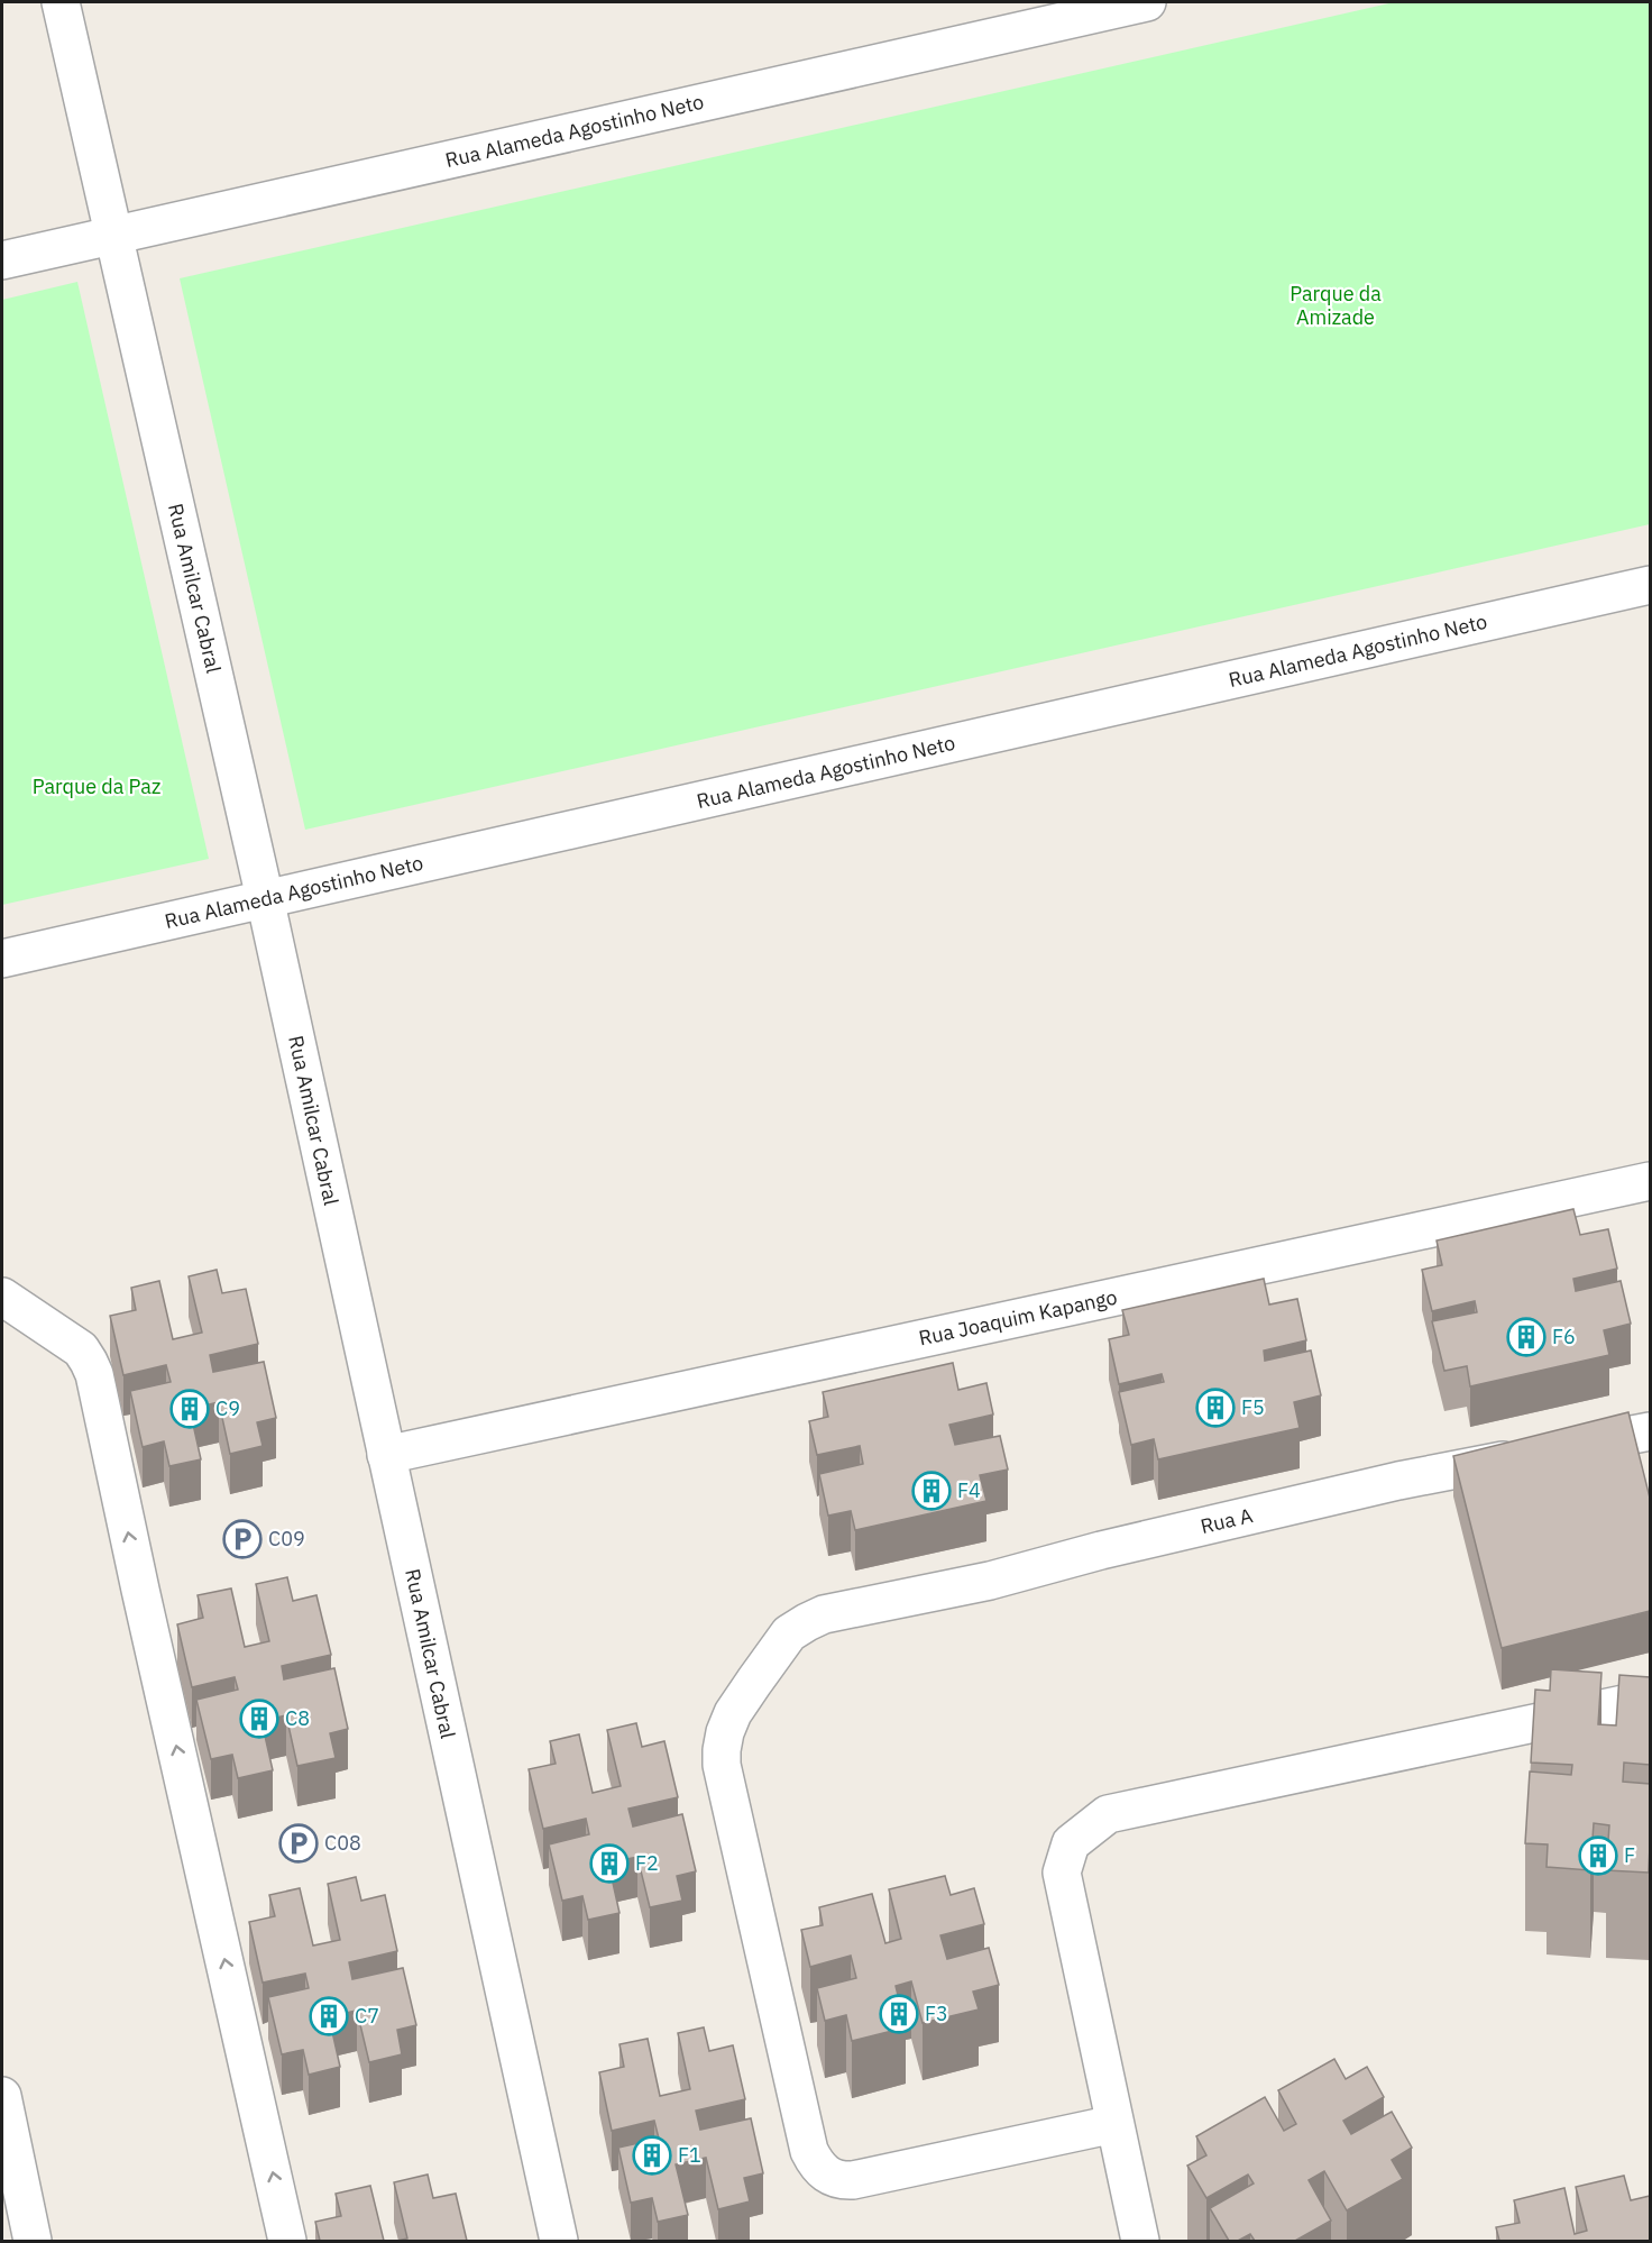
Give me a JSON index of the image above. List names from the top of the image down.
{
  "streets": {
    "street": [
      "Rua Alameda Agostinho Neto",
      "Rua Amilcar Cabral",
      "Rua Joaquim Kapango",
      "Rua A"
    ]
  },
  "crossings": [
    ["Rua Alameda Agostinho Neto", "Rua Amilcar Cabral"],
    ["Rua Amilcar Cabral", "Rua Joaquim Kapango"]
  ],
  "parks": ["Parque da Amizade", "Parque da Paz"],
  "places": {
    "building": [
      "F6",
      "F5",
      "C9",
      "F4",
      "C8",
      "F",
      "F2",
      "F3",
      "C7",
      "F1"
    ],
    "parking": ["C09", "C08"]
  }
}
